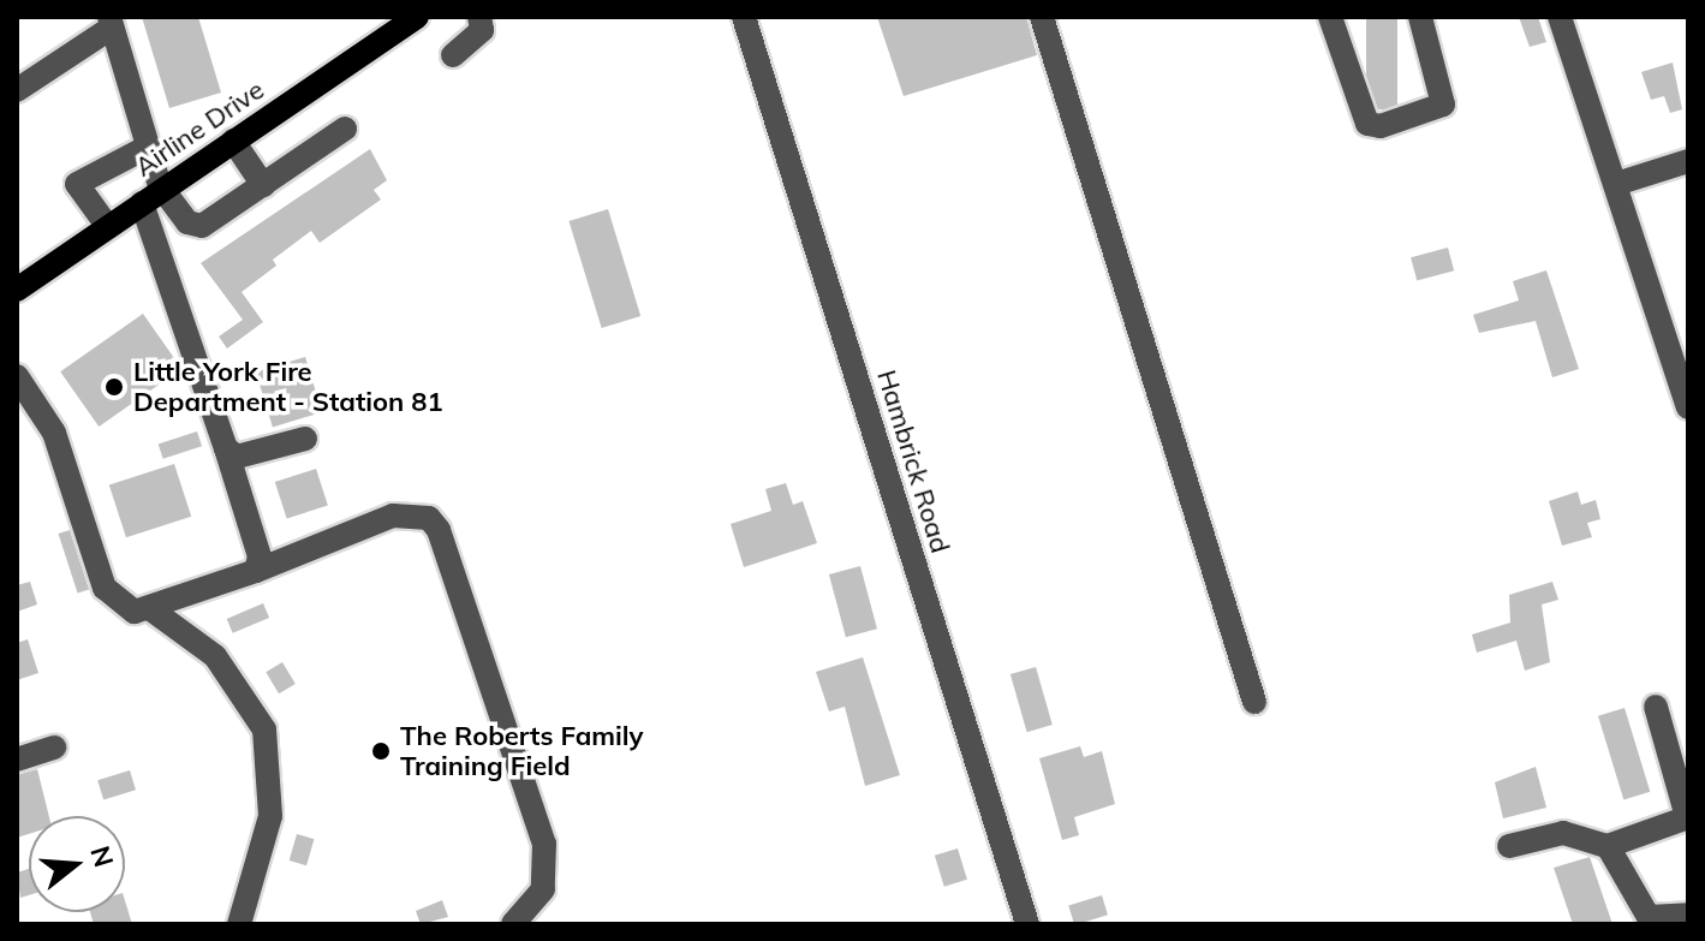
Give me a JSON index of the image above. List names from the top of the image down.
{
  "streets": {
    "main road": ["Airline Drive"],
    "street": ["Hambrick Road"]
  },
  "places": ["Little York Fire Department - Station 81", "The Roberts Family Training Field"],
  "north": "right"
}
